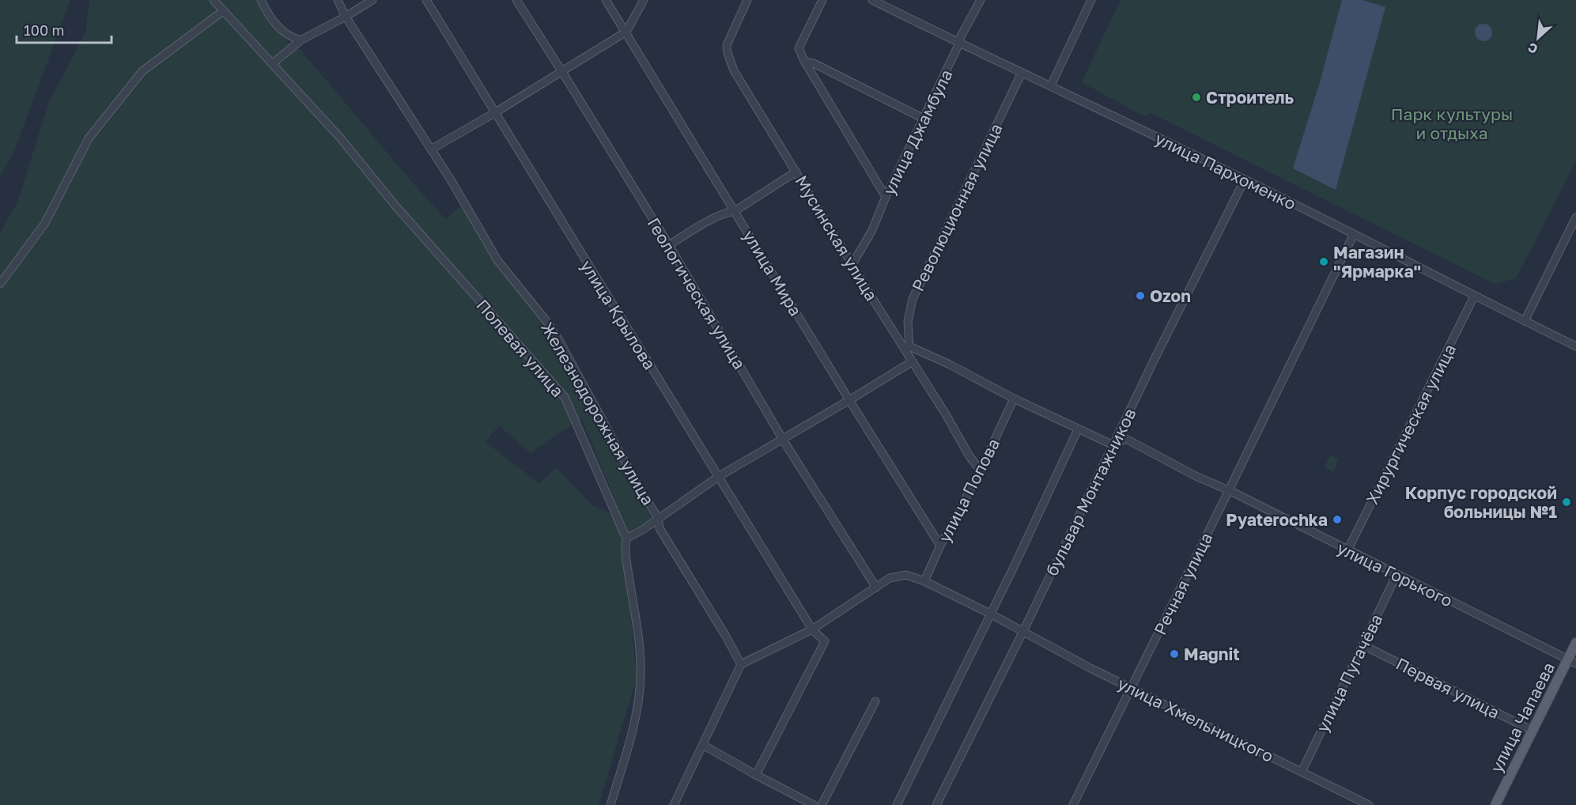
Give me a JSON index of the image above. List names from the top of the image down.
{
  "streets": {
    "main road": ["улица Чапаева"],
    "street": [
      "улица Джамбула",
      "улица Пархоменко",
      "Революционная улица",
      "Мусинская улица",
      "улица Мира",
      "Геологическая улица",
      "улица Крылова",
      "Полевая улица",
      "Железнодорожная улица",
      "Хирургическая улица",
      "улица Попова",
      "бульвар Монтажников",
      "улица Горького",
      "Речная улица",
      "улица Пугачёва",
      "Первая улица",
      "улица Хмельницкого"
    ]
  },
  "crossings": [
    ["улица Джамбула", "улица Пархоменко"],
    ["улица Джамбула", "Мусинская улица"],
    ["улица Пархоменко", "Революционная улица"],
    ["улица Пархоменко", "Хирургическая улица"],
    ["улица Пархоменко", "бульвар Монтажников"],
    ["улица Пархоменко", "Речная улица"],
    ["Революционная улица", "Мусинская улица"],
    ["Мусинская улица", "улица Попова"],
    ["улица Мира", "улица Попова"],
    ["Геологическая улица", "улица Хмельницкого"],
    ["улица Крылова", "улица Хмельницкого"],
    ["Железнодорожная улица", "улица Хмельницкого"],
    ["Хирургическая улица", "улица Горького"],
    ["улица Попова", "улица Хмельницкого"],
    ["бульвар Монтажников", "улица Горького"],
    ["бульвар Монтажников", "улица Хмельницкого"],
    ["улица Горького", "Речная улица"],
    ["улица Горького", "улица Пугачёва"],
    ["улица Горького", "улица Чапаева"],
    ["Речная улица", "улица Хмельницкого"],
    ["улица Пугачёва", "Первая улица"],
    ["улица Пугачёва", "улица Хмельницкого"],
    ["Первая улица", "улица Чапаева"]
  ],
  "parks": ["Парк культуры и отдыха"],
  "places": [
    "Строитель",
    "Магазин \"Ярмарка\"",
    "Ozon",
    "Корпус городской больницы №1",
    "Pyaterochka",
    "Magnit"
  ],
  "scale_bar": "100 m",
  "north": "bottom left"
}
